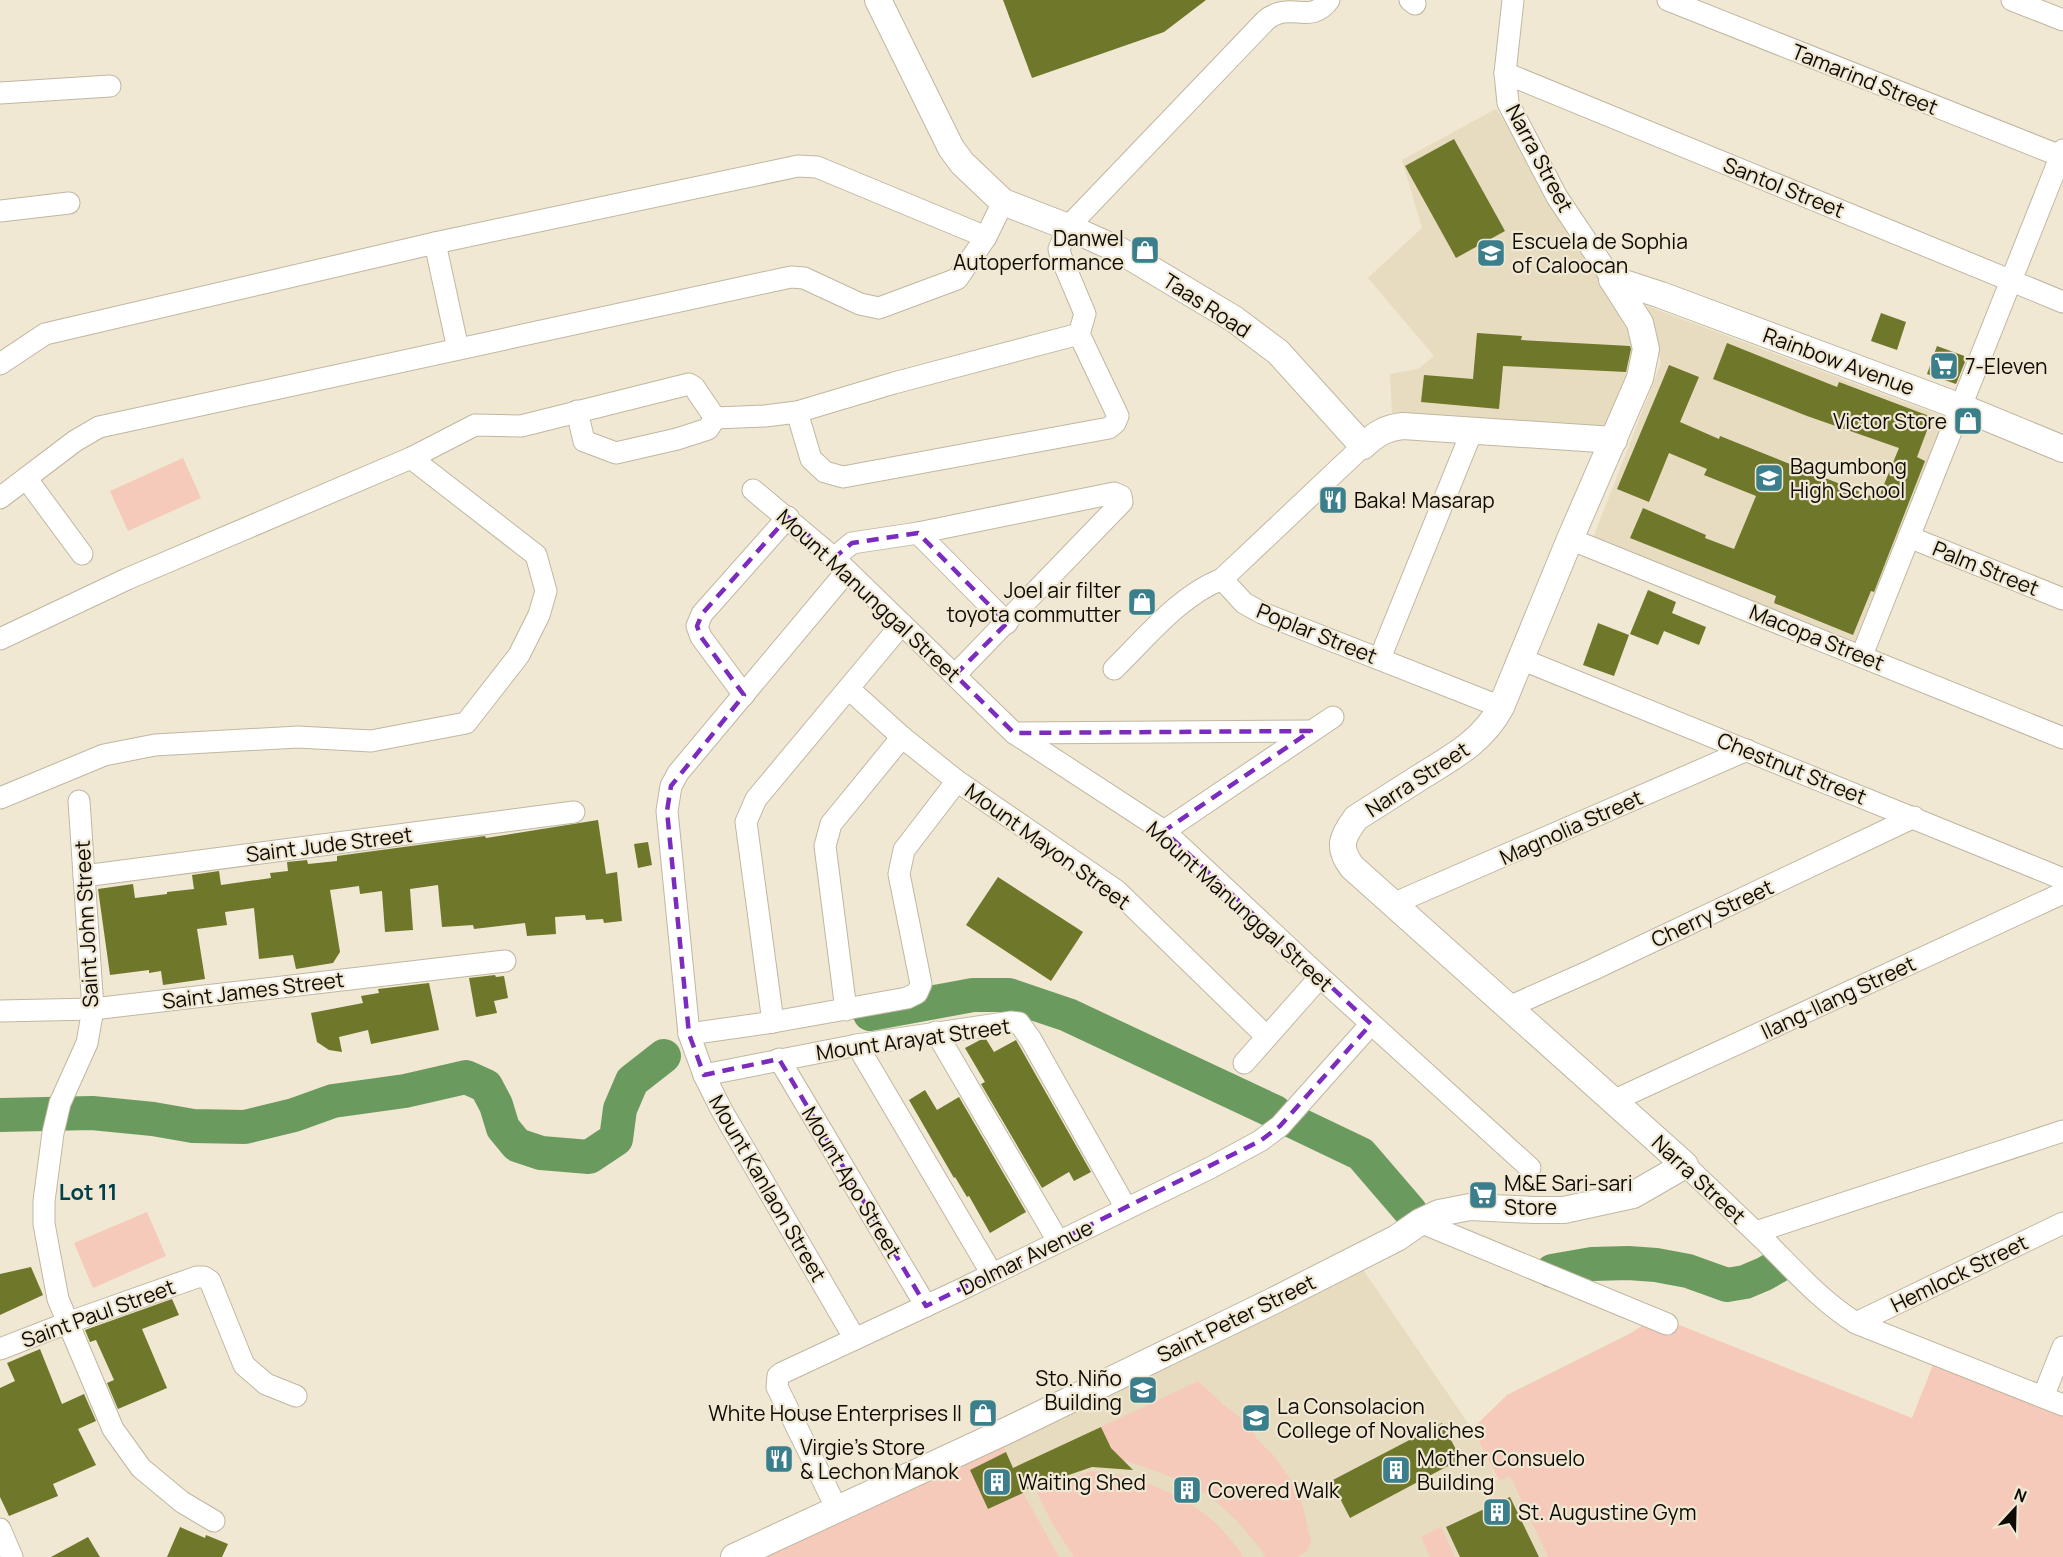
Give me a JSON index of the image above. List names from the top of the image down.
{
  "streets": {
    "street": [
      "Tamarind Street",
      "Narra Street",
      "Santol Street",
      "Taas Road",
      "Rainbow Avenue",
      "Palm Street",
      "Mount Manunggal Street",
      "Poplar Street",
      "Macopa Street",
      "Chestnut Street",
      "Magnolia Street",
      "Saint Jude Street",
      "Mount Mayon Street",
      "Cherry Street",
      "Saint John Street",
      "Saint James Street",
      "Ilang-Ilang Street",
      "Mount Arayat Street",
      "Mount Apo Street",
      "Mount Kanlaon Street",
      "Dolmar Avenue",
      "Hemlock Street",
      "Saint Paul Street",
      "Saint Peter Street"
    ]
  },
  "crossings": [
    ["Narra Street", "Santol Street"],
    ["Narra Street", "Rainbow Avenue"],
    ["Narra Street", "Poplar Street"],
    ["Narra Street", "Macopa Street"],
    ["Narra Street", "Chestnut Street"],
    ["Narra Street", "Magnolia Street"],
    ["Narra Street", "Cherry Street"],
    ["Narra Street", "Ilang-Ilang Street"],
    ["Narra Street", "Hemlock Street"],
    ["Narra Street", "Saint Peter Street"],
    ["Mount Manunggal Street", "Mount Kanlaon Street"],
    ["Mount Manunggal Street", "Dolmar Avenue"],
    ["Chestnut Street", "Magnolia Street"],
    ["Chestnut Street", "Cherry Street"],
    ["Saint Jude Street", "Saint John Street"],
    ["Saint John Street", "Saint James Street"],
    ["Saint John Street", "Saint Paul Street"],
    ["Mount Arayat Street", "Mount Apo Street"],
    ["Mount Arayat Street", "Mount Kanlaon Street"],
    ["Mount Arayat Street", "Dolmar Avenue"],
    ["Mount Apo Street", "Dolmar Avenue"],
    ["Mount Kanlaon Street", "Dolmar Avenue"],
    ["Dolmar Avenue", "Saint Peter Street"]
  ],
  "districts": ["Lot 11"],
  "places": {
    "shop": [
      "Danwel Autoperformance",
      "Victor Store",
      "Joel air filter toyota commutter",
      "White House Enterprises II"
    ],
    "school or university": [
      "Escuela de Sophia of Caloocan",
      "Bagumbong High School",
      "Sto. Niño Building",
      "La Consolacion College of Novaliches"
    ],
    "supermarket": ["7-Eleven", "M&E Sari-sari Store"],
    "restaurant": ["Baka! Masarap", "Virgie's Store & Lechon Manok"],
    "building": [
      "Mother Consuelo Building",
      "Waiting Shed",
      "Covered Walk",
      "St. Augustine Gym"
    ]
  },
  "north": "top"
}
